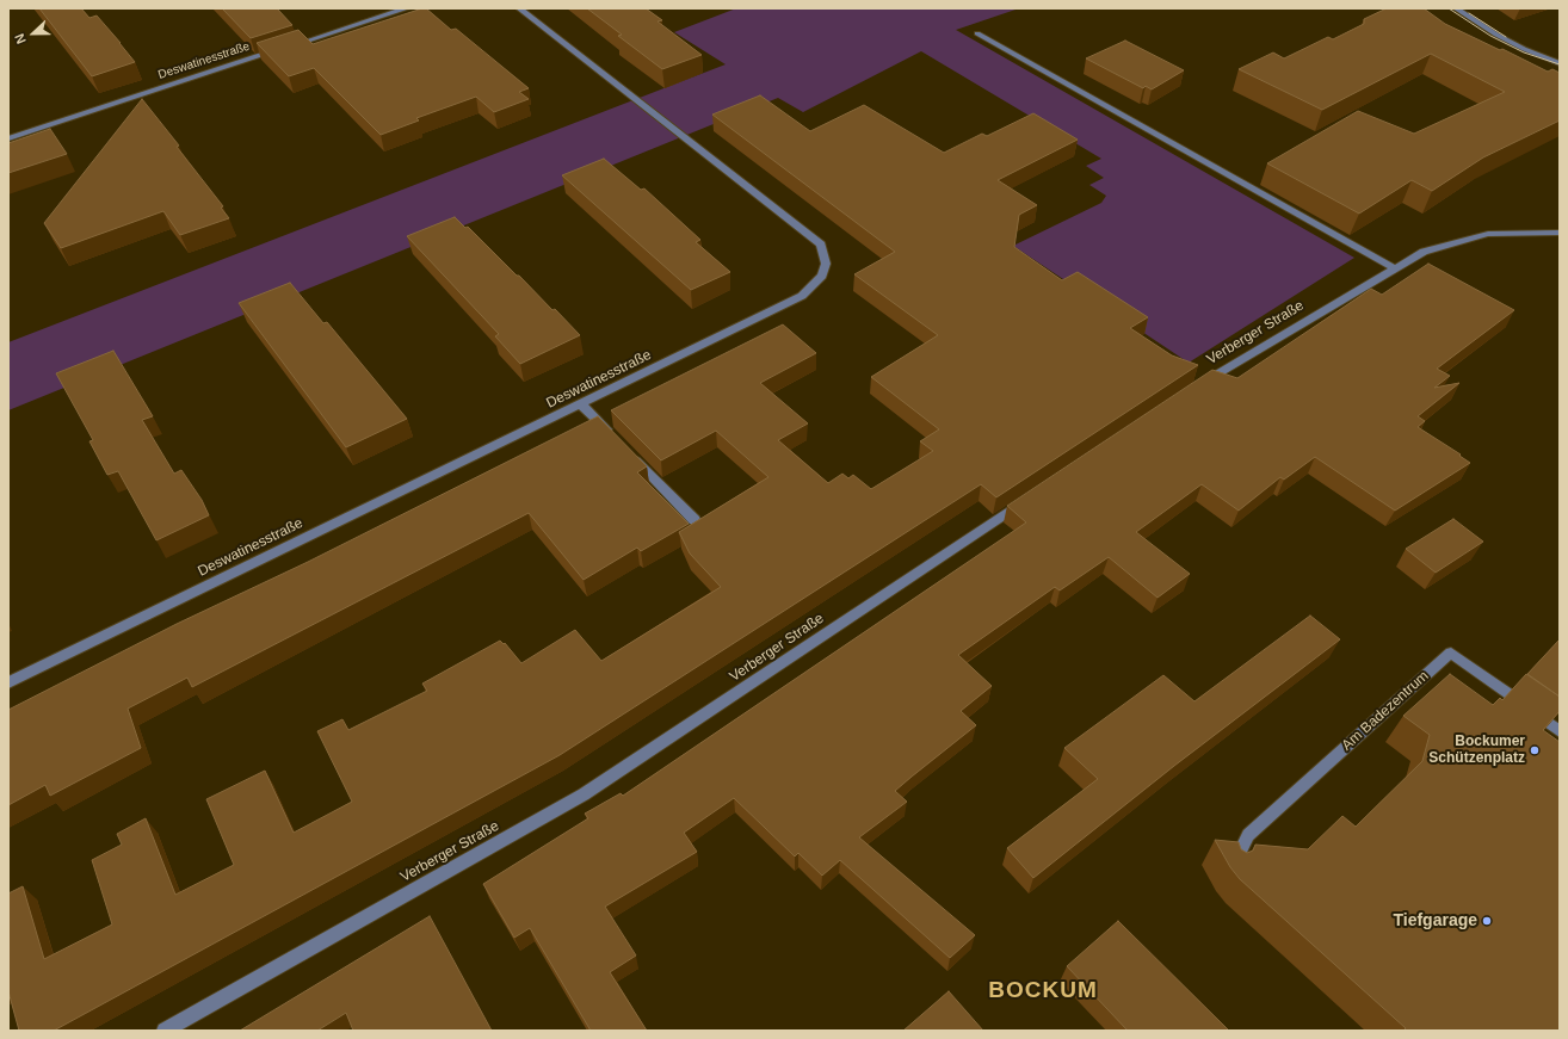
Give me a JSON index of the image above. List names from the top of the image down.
{
  "streets": {
    "street": ["Deswatinesstraße", "Verberger Straße", "Am Badezentrum"]
  },
  "districts": ["BOCKUM"],
  "places": ["Bockumer Schützenplatz", "Tiefgarage"],
  "north": "left"
}
